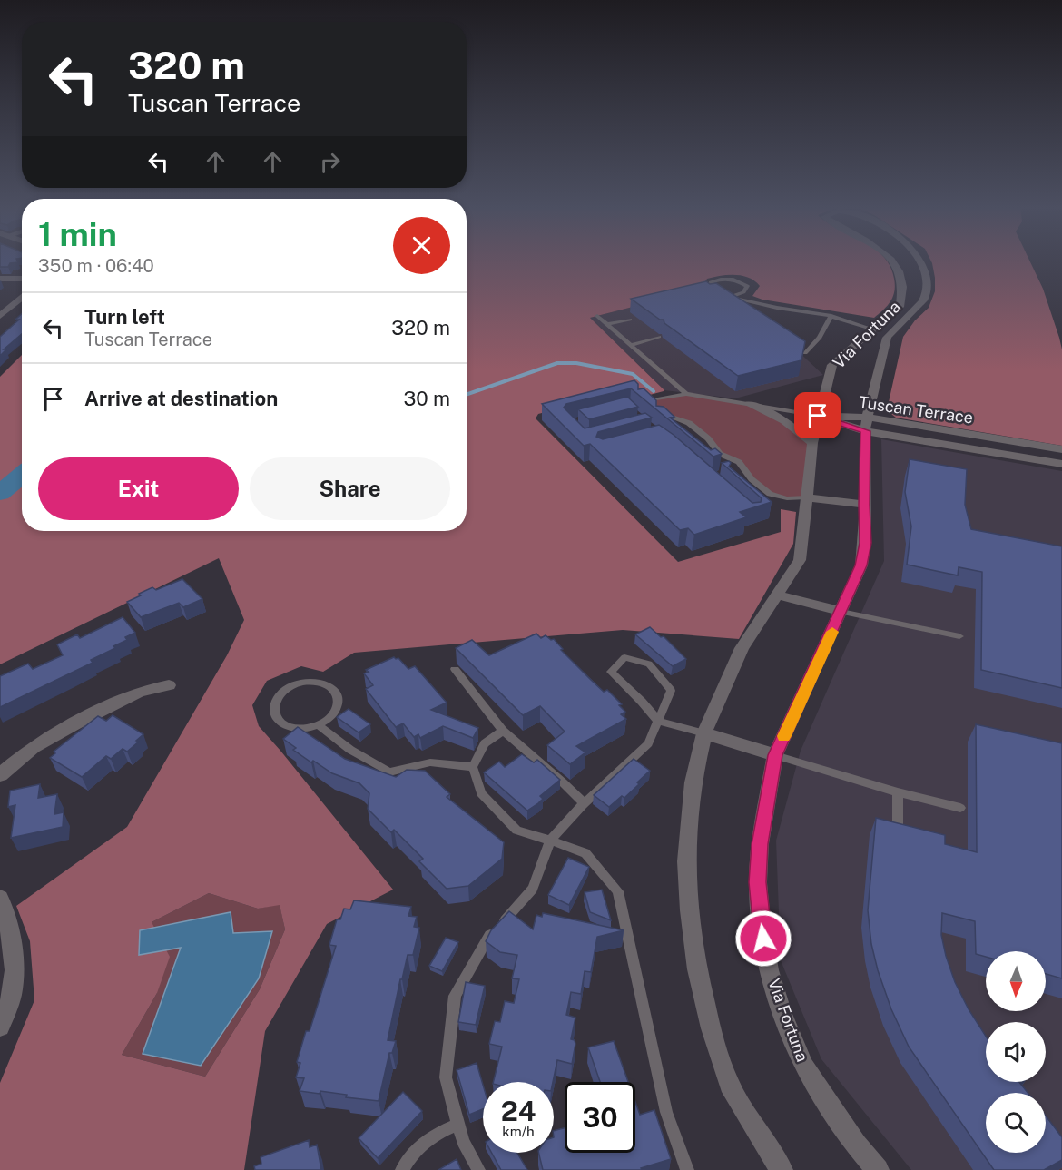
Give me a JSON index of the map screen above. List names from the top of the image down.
{
  "streets": {
    "street": ["Via Fortuna", "Tuscan Terrace"]
  },
  "crossings": [
    ["Via Fortuna", "Tuscan Terrace"]
  ],
  "north": "bottom",
  "page": {
    "turn": ["320 m", "Tuscan Terrace"],
    "heading": ["1 min", "350 m · 06:40"],
    "list": [
      {
        "name": "Turn left",
        "note": "Tuscan Terrace",
        "value": "320 m"
      },
      {
        "name": "Arrive at destination",
        "value": "30 m"
      }
    ],
    "buttons": ["Exit", "Share"],
    "speed": "24 km/h",
    "limit": "30"
  }
}
